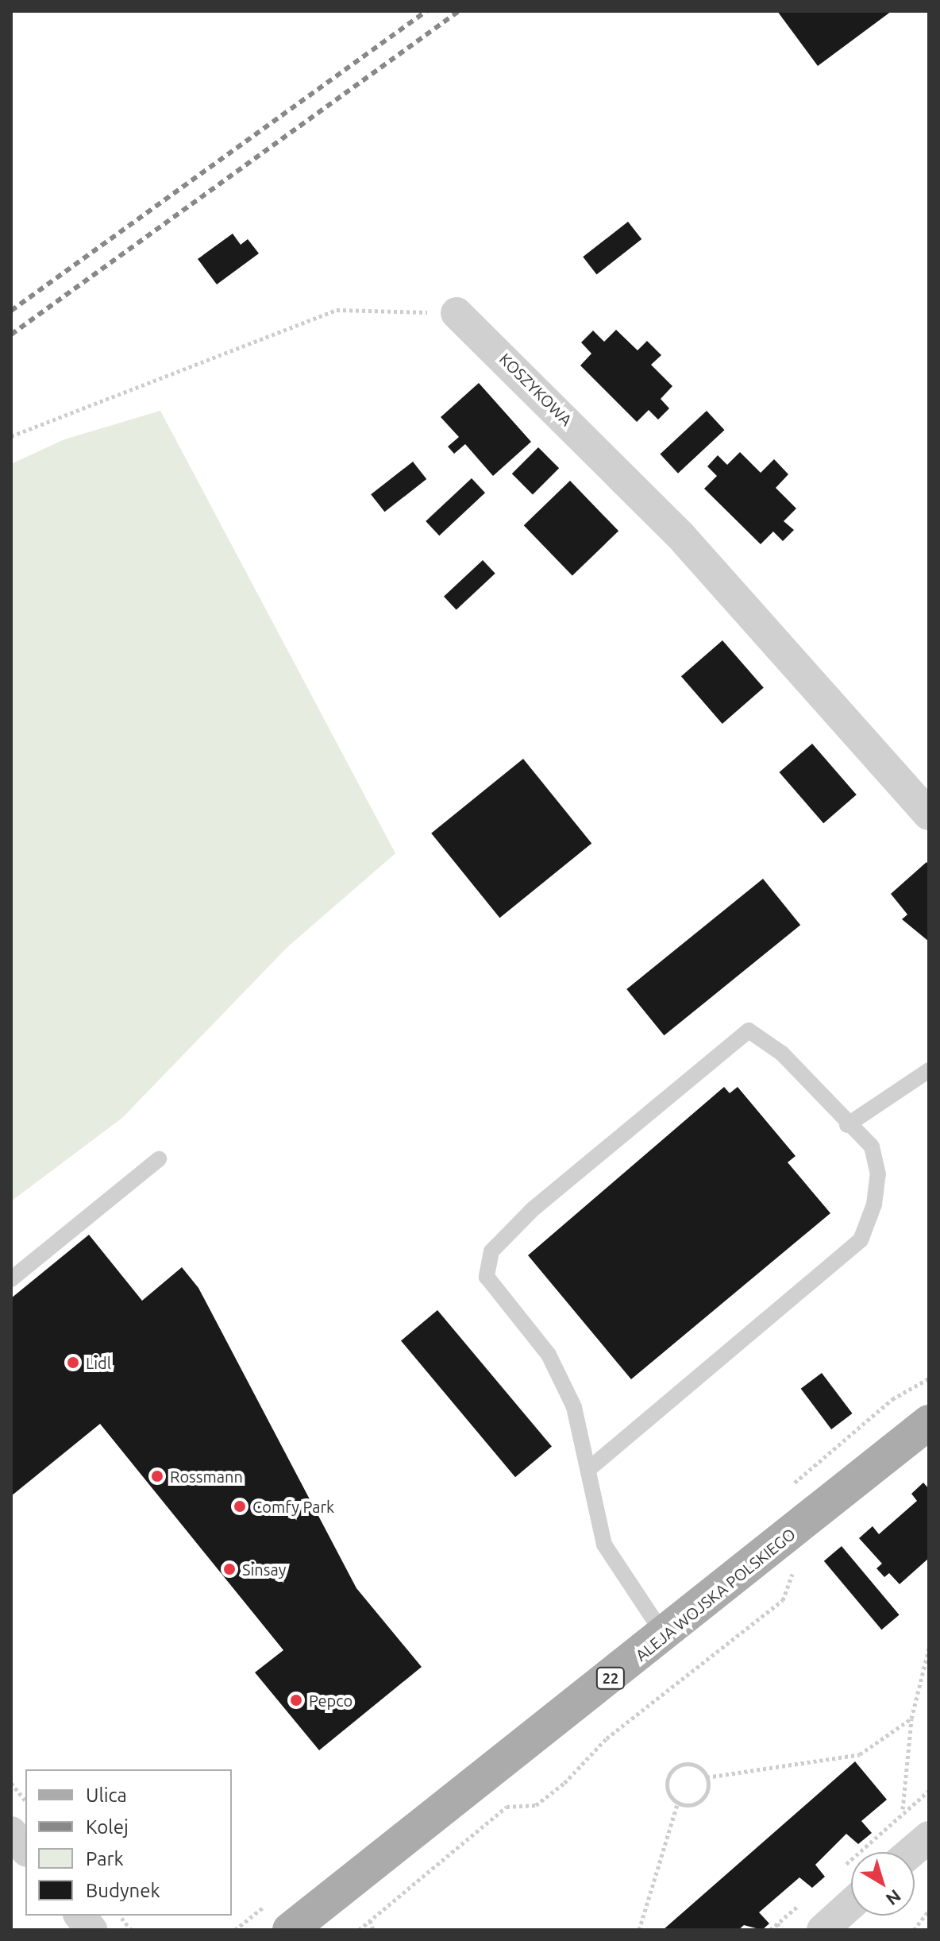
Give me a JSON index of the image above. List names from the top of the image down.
{
  "streets": {
    "main road": ["ALEJA WOJSKA POLSKIEGO", "22"],
    "street": ["KOSZYKOWA"]
  },
  "places": [
    "Lidl",
    "Rossmann",
    "Comfy Park",
    "Sinsay",
    "Pepco"
  ],
  "legend": [
    "Ulica",
    "Kolej",
    "Park",
    "Budynek"
  ],
  "north": "bottom right"
}
